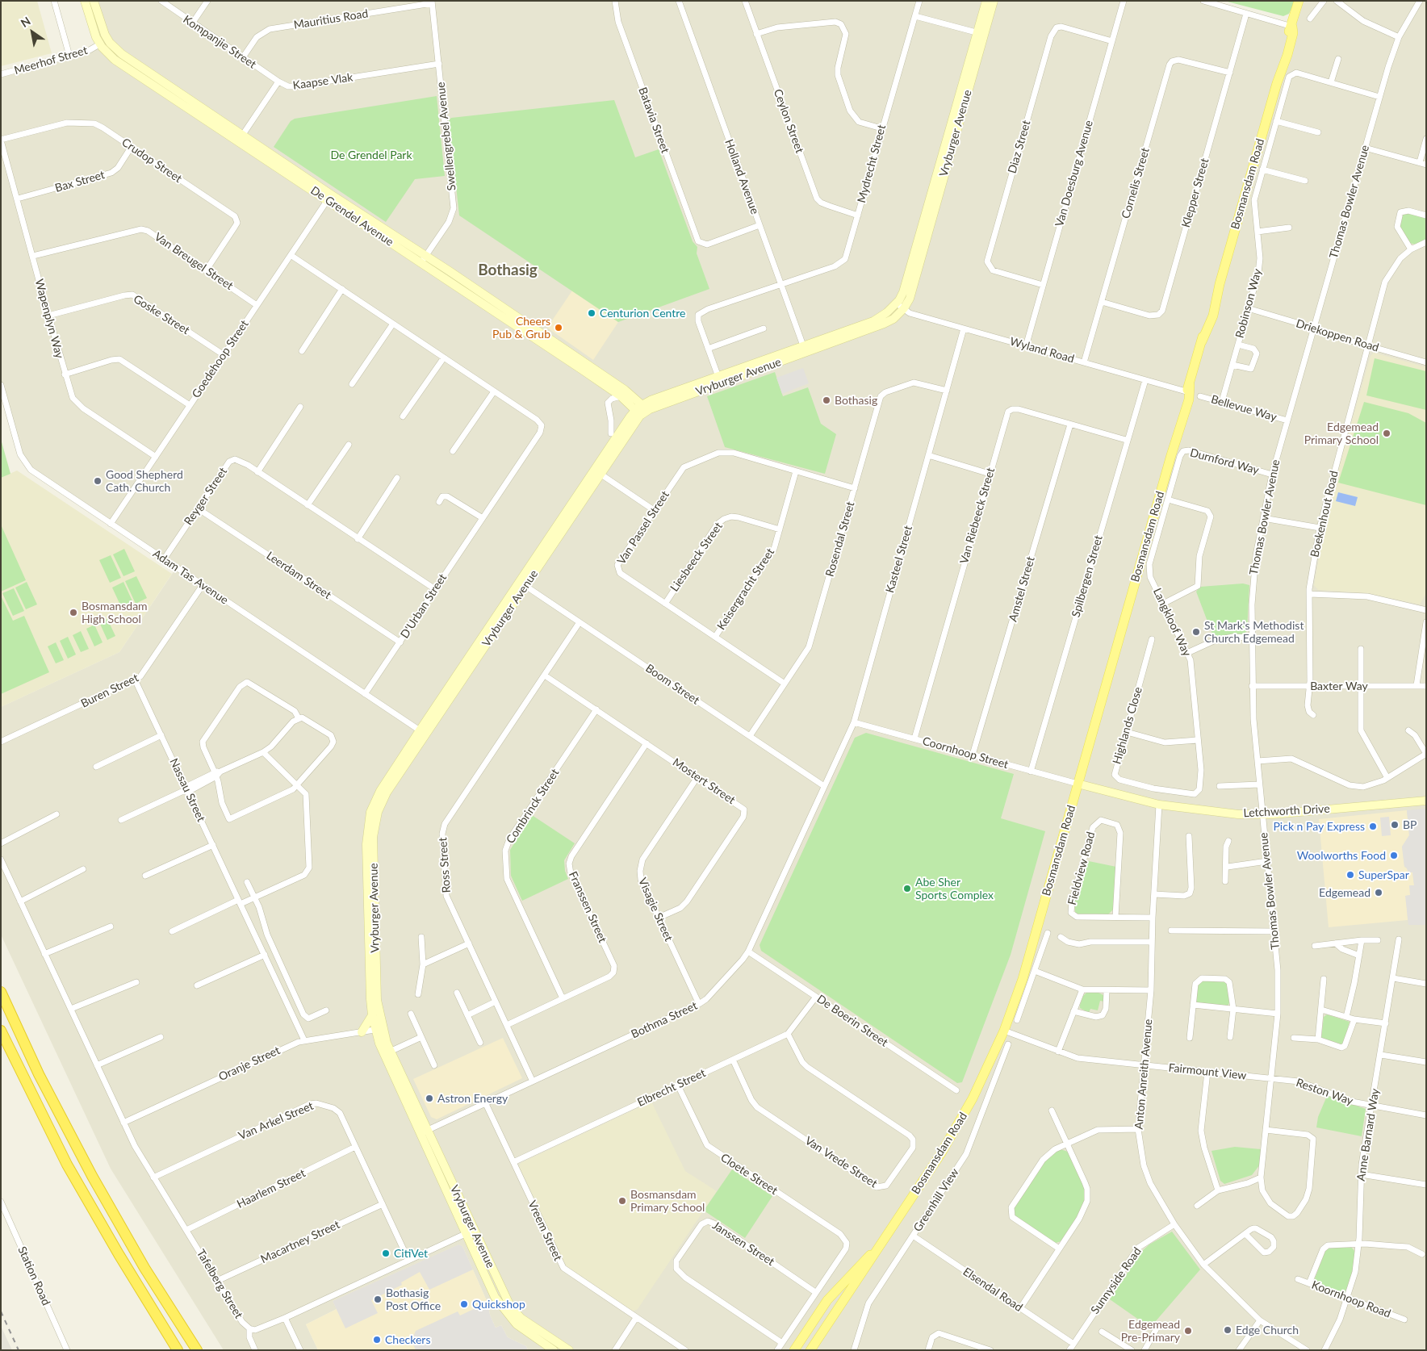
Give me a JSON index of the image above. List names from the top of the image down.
{
  "streets": {
    "main road": ["Bosmansdam Road"],
    "street": [
      "Mauritius Road",
      "Kompanjie Street",
      "Meerhof Street",
      "Kaapse Vlak",
      "Batavia Street",
      "Ceylon Street",
      "Vryburger Avenue",
      "Swellengrebel Avenue",
      "Diaz Street",
      "Crudop Street",
      "Mydrecht Street",
      "Van Doesburg Avenue",
      "Holland Avenue",
      "Bax Street",
      "Cornelis Street",
      "Klepper Street",
      "Thomas Bowler Avenue",
      "De Grendel Avenue",
      "Van Breugel Street",
      "Robinson Way",
      "Goske Street",
      "Wapenplyn Way",
      "Driekoppen Road",
      "Wyland Road",
      "Goedehoop Street",
      "Bellevue Way",
      "Durnford Way",
      "Reyger Street",
      "Boekenhout Road",
      "Van Riebeeck Street",
      "Van Passel Street",
      "Rosendal Street",
      "Liesbeeck Street",
      "Kasteel Street",
      "Leerdam Street",
      "Spilbergen Street",
      "Adam Tas Avenue",
      "Keisergracht Street",
      "Amstel Street",
      "D'Urban Street",
      "Langkloof Way",
      "Boom Street",
      "Baxter Way",
      "Buren Street",
      "Highlands Close",
      "Coornhoop Street",
      "Mostert Street",
      "Nassau Street",
      "Combrinck Street",
      "Letchworth Drive",
      "Ross Street",
      "Fieldview Road",
      "Franssen Street",
      "Visagie Street",
      "Bothma Street",
      "De Boerin Street",
      "Oranje Street",
      "Fairmount View",
      "Anton Anreith Avenue",
      "Elbrecht Street",
      "Reston Way",
      "Van Arkel Street",
      "Anne Barnard Way",
      "Van Vrede Street",
      "Cloete Street",
      "Haarlem Street",
      "Greenhill View",
      "Vreem Street",
      "Macartney Street",
      "Janssen Street",
      "Station Road",
      "Sunnyside Road",
      "Tafelberg Street",
      "Elsendal Road",
      "Koornhoop Road"
    ]
  },
  "crossings": [
    ["Mauritius Road", "Kompanjie Street"],
    ["Mauritius Road", "Swellengrebel Avenue"],
    ["Kompanjie Street", "Kaapse Vlak"],
    ["Meerhof Street", "De Grendel Avenue"],
    ["Kaapse Vlak", "Swellengrebel Avenue"],
    ["Kaapse Vlak", "De Grendel Avenue"],
    ["Batavia Street", "Holland Avenue"],
    ["Ceylon Street", "Mydrecht Street"],
    ["Vryburger Avenue", "Holland Avenue"],
    ["Vryburger Avenue", "De Grendel Avenue"],
    ["Vryburger Avenue", "Wyland Road"],
    ["Vryburger Avenue", "Adam Tas Avenue"],
    ["Vryburger Avenue", "Boom Street"],
    ["Vryburger Avenue", "Bothma Street"],
    ["Vryburger Avenue", "Oranje Street"],
    ["Vryburger Avenue", "Tafelberg Street"],
    ["Swellengrebel Avenue", "De Grendel Avenue"],
    ["Diaz Street", "Van Doesburg Avenue"],
    ["Crudop Street", "Bax Street"],
    ["Crudop Street", "Van Breugel Street"],
    ["Crudop Street", "Wapenplyn Way"],
    ["Mydrecht Street", "Holland Avenue"],
    ["Van Doesburg Avenue", "Wyland Road"],
    ["Bax Street", "Wapenplyn Way"],
    ["Cornelis Street", "Klepper Street"],
    ["Cornelis Street", "Wyland Road"],
    ["Bosmansdam Road", "Wyland Road"],
    ["Bosmansdam Road", "Durnford Way"],
    ["Bosmansdam Road", "Langkloof Way"],
    ["Bosmansdam Road", "Coornhoop Street"],
    ["Bosmansdam Road", "Letchworth Drive"],
    ["Bosmansdam Road", "Fairmount View"],
    ["Thomas Bowler Avenue", "Driekoppen Road"],
    ["Thomas Bowler Avenue", "Bellevue Way"],
    ["Thomas Bowler Avenue", "Durnford Way"],
    ["Thomas Bowler Avenue", "Baxter Way"],
    ["Thomas Bowler Avenue", "Letchworth Drive"],
    ["Thomas Bowler Avenue", "Fairmount View"],
    ["Thomas Bowler Avenue", "Reston Way"],
    ["De Grendel Avenue", "Goedehoop Street"],
    ["Van Breugel Street", "Wapenplyn Way"],
    ["Van Breugel Street", "Goedehoop Street"],
    ["Robinson Way", "Driekoppen Road"],
    ["Robinson Way", "Bellevue Way"],
    ["Goske Street", "Wapenplyn Way"],
    ["Goske Street", "Goedehoop Street"],
    ["Wapenplyn Way", "Goedehoop Street"],
    ["Driekoppen Road", "Boekenhout Road"],
    ["Wyland Road", "Kasteel Street"],
    ["Wyland Road", "Spilbergen Street"],
    ["Goedehoop Street", "Adam Tas Avenue"],
    ["Goedehoop Street", "D'Urban Street"],
    ["Durnford Way", "Langkloof Way"],
    ["Reyger Street", "Leerdam Street"],
    ["Reyger Street", "Adam Tas Avenue"],
    ["Reyger Street", "D'Urban Street"],
    ["Boekenhout Road", "Baxter Way"],
    ["Van Riebeeck Street", "Spilbergen Street"],
    ["Van Riebeeck Street", "Amstel Street"],
    ["Van Riebeeck Street", "Coornhoop Street"],
    ["Van Passel Street", "Rosendal Street"],
    ["Van Passel Street", "Liesbeeck Street"],
    ["Van Passel Street", "Keisergracht Street"],
    ["Rosendal Street", "Kasteel Street"],
    ["Rosendal Street", "Boom Street"],
    ["Liesbeeck Street", "Keisergracht Street"],
    ["Kasteel Street", "Boom Street"],
    ["Kasteel Street", "Coornhoop Street"],
    ["Kasteel Street", "Bothma Street"],
    ["Leerdam Street", "D'Urban Street"],
    ["Spilbergen Street", "Coornhoop Street"],
    ["Adam Tas Avenue", "D'Urban Street"],
    ["Adam Tas Avenue", "Buren Street"],
    ["Amstel Street", "Coornhoop Street"],
    ["Langkloof Way", "Highlands Close"],
    ["Boom Street", "Ross Street"],
    ["Boom Street", "Bothma Street"],
    ["Buren Street", "Nassau Street"],
    ["Coornhoop Street", "Letchworth Drive"],
    ["Mostert Street", "Combrinck Street"],
    ["Mostert Street", "Ross Street"],
    ["Mostert Street", "Franssen Street"],
    ["Mostert Street", "Visagie Street"],
    ["Nassau Street", "Oranje Street"],
    ["Combrinck Street", "Franssen Street"],
    ["Letchworth Drive", "Anton Anreith Avenue"],
    ["Ross Street", "Franssen Street"],
    ["Ross Street", "Bothma Street"],
    ["Fieldview Road", "Anton Anreith Avenue"],
    ["Visagie Street", "Bothma Street"],
    ["Bothma Street", "De Boerin Street"],
    ["Bothma Street", "Vreem Street"],
    ["De Boerin Street", "Elbrecht Street"],
    ["Oranje Street", "Tafelberg Street"],
    ["Fairmount View", "Anton Anreith Avenue"],
    ["Fairmount View", "Reston Way"],
    ["Anton Anreith Avenue", "Sunnyside Road"],
    ["Elbrecht Street", "Van Vrede Street"],
    ["Elbrecht Street", "Cloete Street"],
    ["Elbrecht Street", "Vreem Street"],
    ["Reston Way", "Anne Barnard Way"],
    ["Van Arkel Street", "Haarlem Street"],
    ["Van Arkel Street", "Macartney Street"],
    ["Van Arkel Street", "Tafelberg Street"],
    ["Anne Barnard Way", "Koornhoop Road"],
    ["Cloete Street", "Janssen Street"],
    ["Haarlem Street", "Tafelberg Street"],
    ["Greenhill View", "Elsendal Road"],
    ["Macartney Street", "Tafelberg Street"],
    ["Sunnyside Road", "Elsendal Road"]
  ],
  "districts": ["Bothasig"],
  "parks": ["De Grendel Park"],
  "places": [
    "Centurion Centre",
    "Cheers Pub & Grub",
    "Bothasig",
    "Edgemead Primary School",
    "Good Shepherd Cath. Church",
    "Bosmansdam High School",
    "St Mark's Methodist Church Edgemead",
    "BP",
    "Pick n Pay Express",
    "Woolworths Food",
    "SuperSpar",
    "Abe Sher Sports Complex",
    "Edgemead",
    "Astron Energy",
    "Bosmansdam Primary School",
    "CitiVet",
    "Bothasig Post Office",
    "Quickshop",
    "Edge Church",
    "Edgemead Pre-Primary",
    "Checkers"
  ],
  "north": "top left"
}
